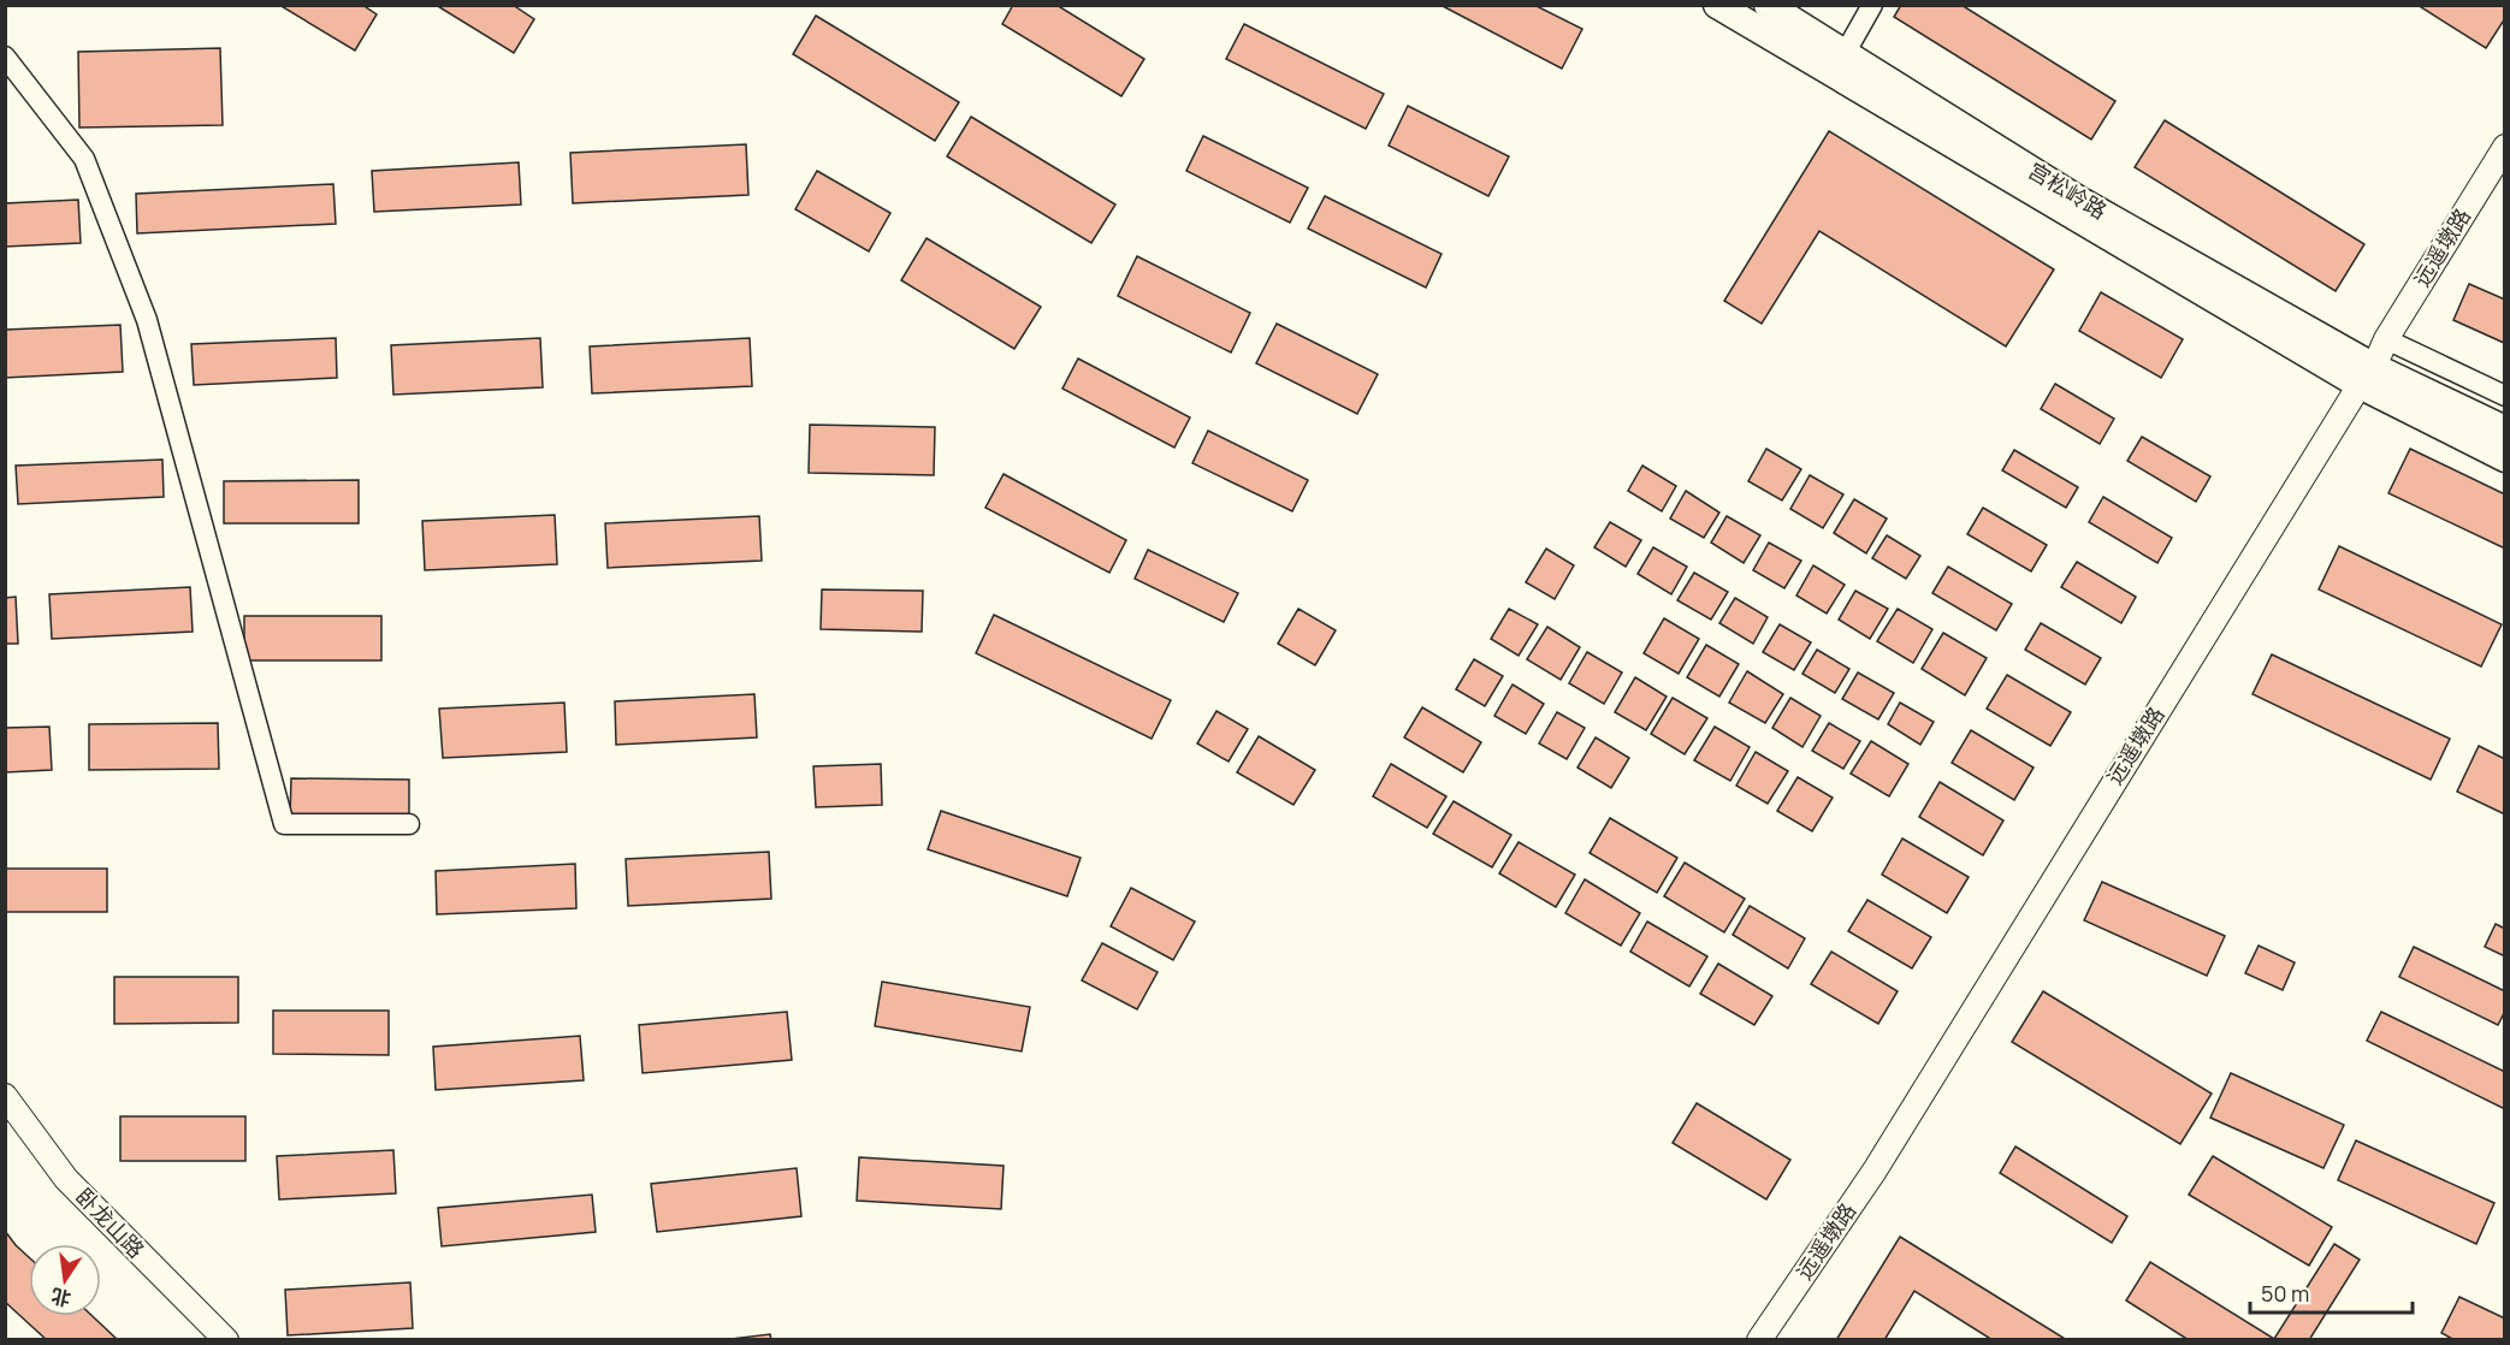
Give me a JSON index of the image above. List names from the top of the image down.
{
  "streets": {
    "main road": ["宫松岭路"],
    "street": ["远遥墩路", "卧龙山路"]
  },
  "crossings": [
    ["宫松岭路", "远遥墩路"]
  ],
  "scale_bar": "50 m",
  "north": "bottom"
}
